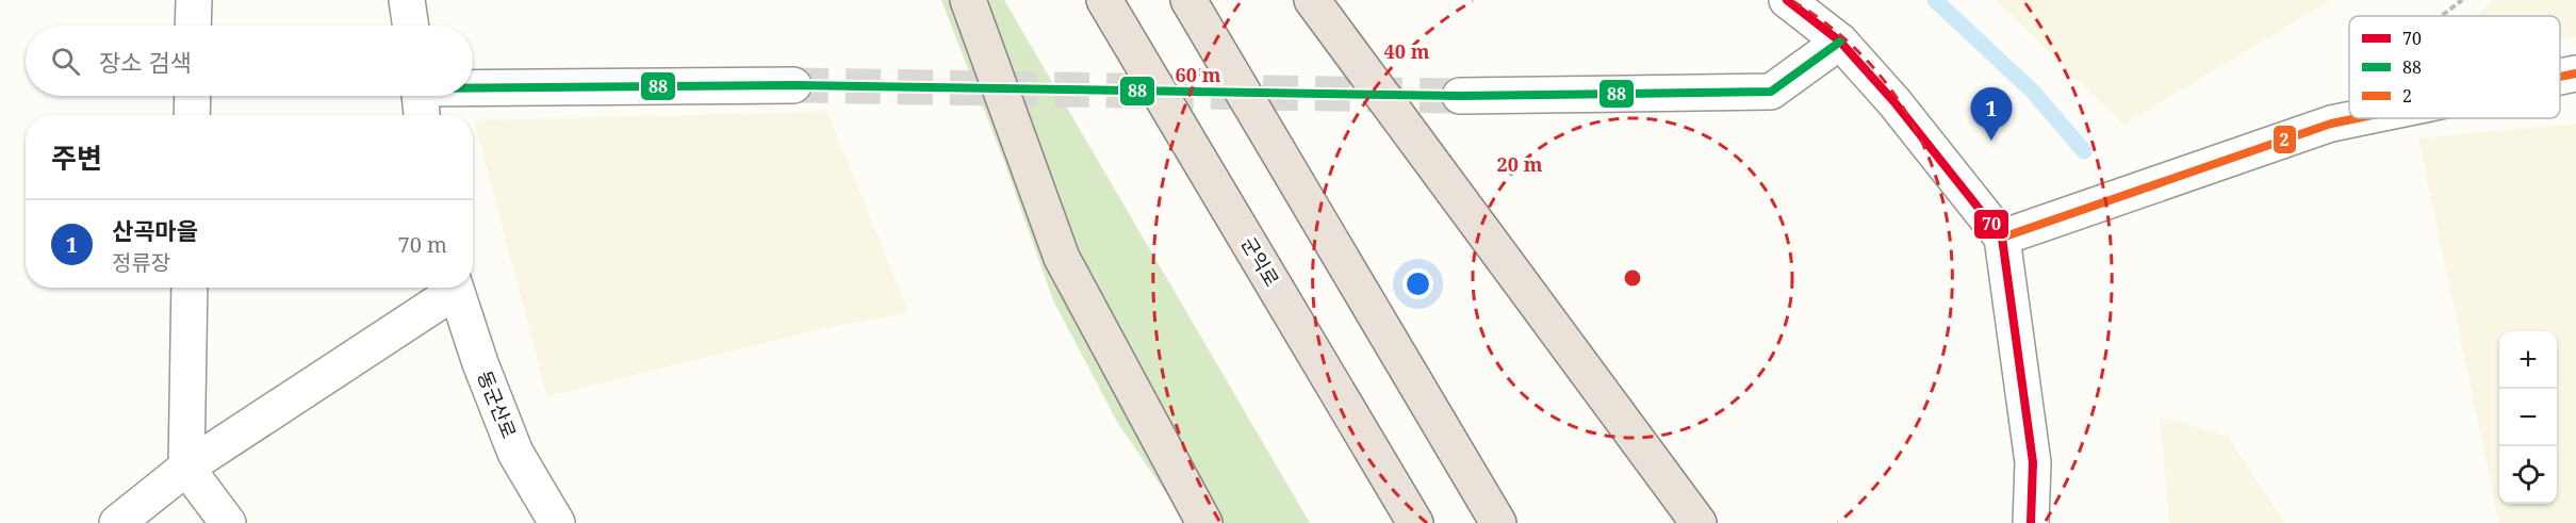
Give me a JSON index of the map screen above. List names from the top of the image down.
{
  "streets": {
    "highway": ["군익로"],
    "street": ["동군산로"]
  },
  "lines": ["transit line 70", "transit line 88", "transit line 2"],
  "legend": ["70", "88", "2"],
  "page": {
    "search": "장소 검색",
    "pins": "1",
    "heading": "주변",
    "list": [
      {
        "mark": "1",
        "name": "산곡마을",
        "note": "정류장",
        "value": "70 m"
      }
    ],
    "map_buttons": ["+", "−"]
  },
  "rings": ["40 m", "60 m", "20 m"]
}
